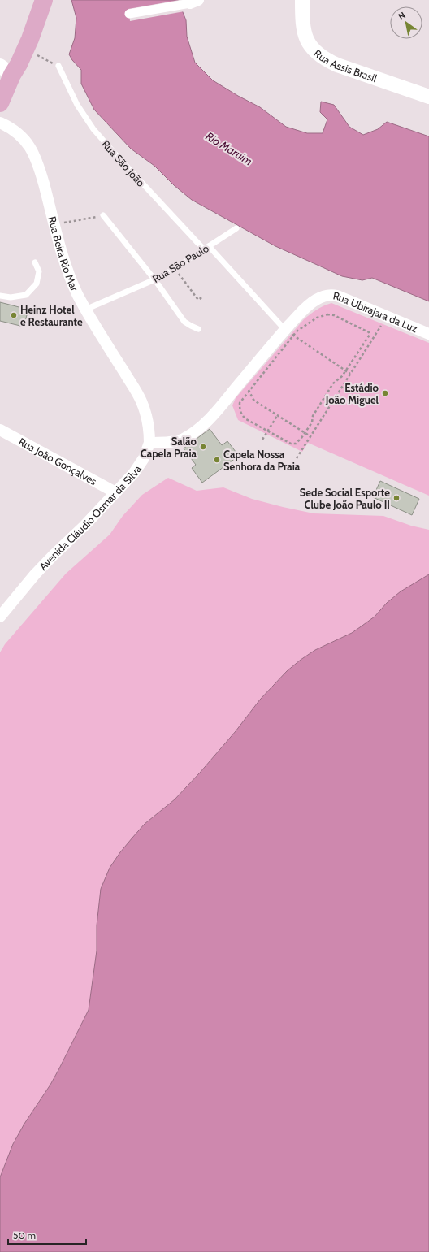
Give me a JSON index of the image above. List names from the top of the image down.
{
  "streets": {
    "street": [
      "Rua Assis Brasil",
      "Rua Beira Rio Mar",
      "Rua Ubirajara da Luz",
      "Rua João Gonçalves",
      "Avenida Cláudio Osmar da Silva"
    ],
    "lane": ["Rua São João", "Rua São Paulo"]
  },
  "crossings": [
    ["Rua São João", "Rua São Paulo"],
    ["Rua Beira Rio Mar", "Rua São Paulo"],
    ["Rua Beira Rio Mar", "Avenida Cláudio Osmar da Silva"],
    ["Rua João Gonçalves", "Avenida Cláudio Osmar da Silva"]
  ],
  "water": ["Rio Maruim"],
  "places": [
    "Heinz Hotel e Restaurante",
    "Estádio João Miguel",
    "Salão Capela Praia",
    "Capela Nossa Senhora da Praia",
    "Sede Social Esporte Clube João Paulo II"
  ],
  "scale_bar": "50 m",
  "north": "top left"
}
